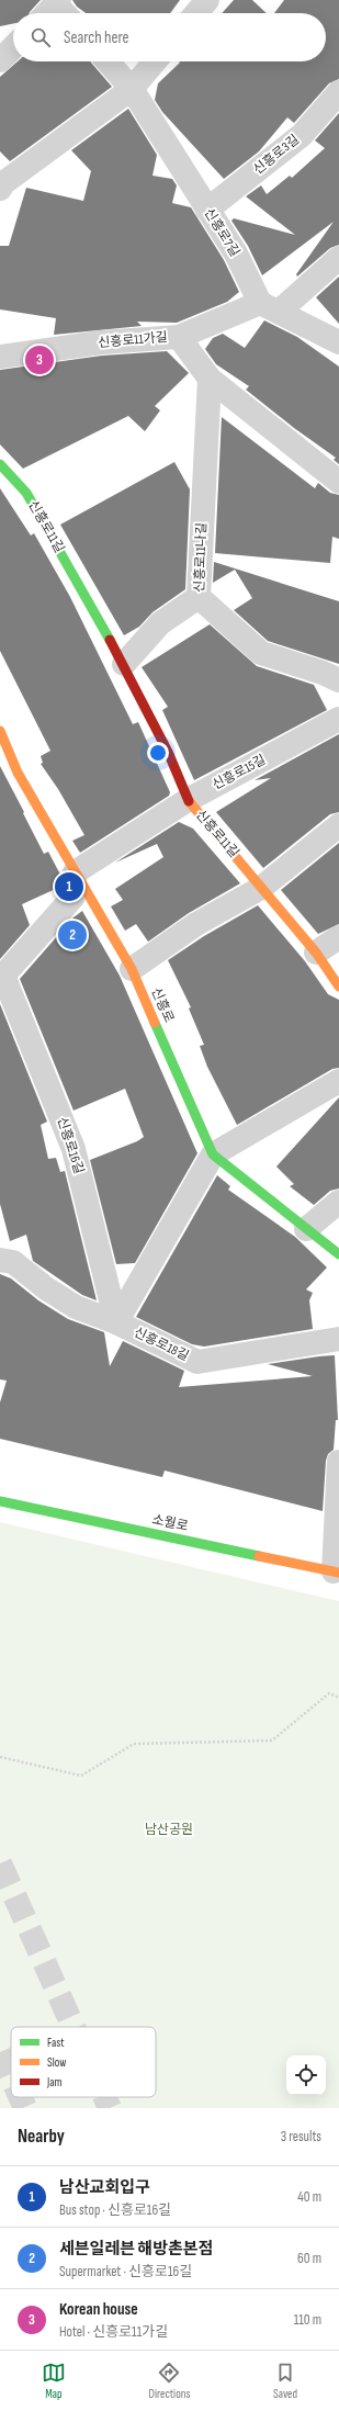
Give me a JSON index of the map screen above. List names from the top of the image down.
{
  "streets": {
    "street": [
      "신흥로3길",
      "신흥로7길",
      "신흥로11가길",
      "신흥로11길",
      "신흥로11나길",
      "신흥로15길",
      "신흥로",
      "신흥로16길",
      "신흥로18길",
      "소월로"
    ]
  },
  "crossings": [
    ["신흥로3길", "신흥로7길"],
    ["신흥로7길", "신흥로11가길"],
    ["신흥로11길", "신흥로15길"],
    ["신흥로15길", "신흥로"],
    ["신흥로15길", "신흥로16길"],
    ["신흥로", "신흥로16길"],
    ["신흥로16길", "신흥로18길"]
  ],
  "parks": ["남산공원"],
  "legend": ["Fast", "Slow", "Jam"],
  "page": {
    "search": "Search here",
    "pins": ["3", "1", "2"],
    "heading": ["Nearby", "3 results"],
    "list": [
      {
        "mark": "1",
        "name": "남산교회입구",
        "note": "Bus stop · 신흥로16길",
        "value": "40 m"
      },
      {
        "mark": "2",
        "name": "세븐일레븐 해방촌본점",
        "note": "Supermarket · 신흥로16길",
        "value": "60 m"
      },
      {
        "mark": "3",
        "name": "Korean house",
        "note": "Hotel · 신흥로11가길",
        "value": "110 m"
      }
    ],
    "nav": ["Map", "Directions", "Saved"]
  }
}
